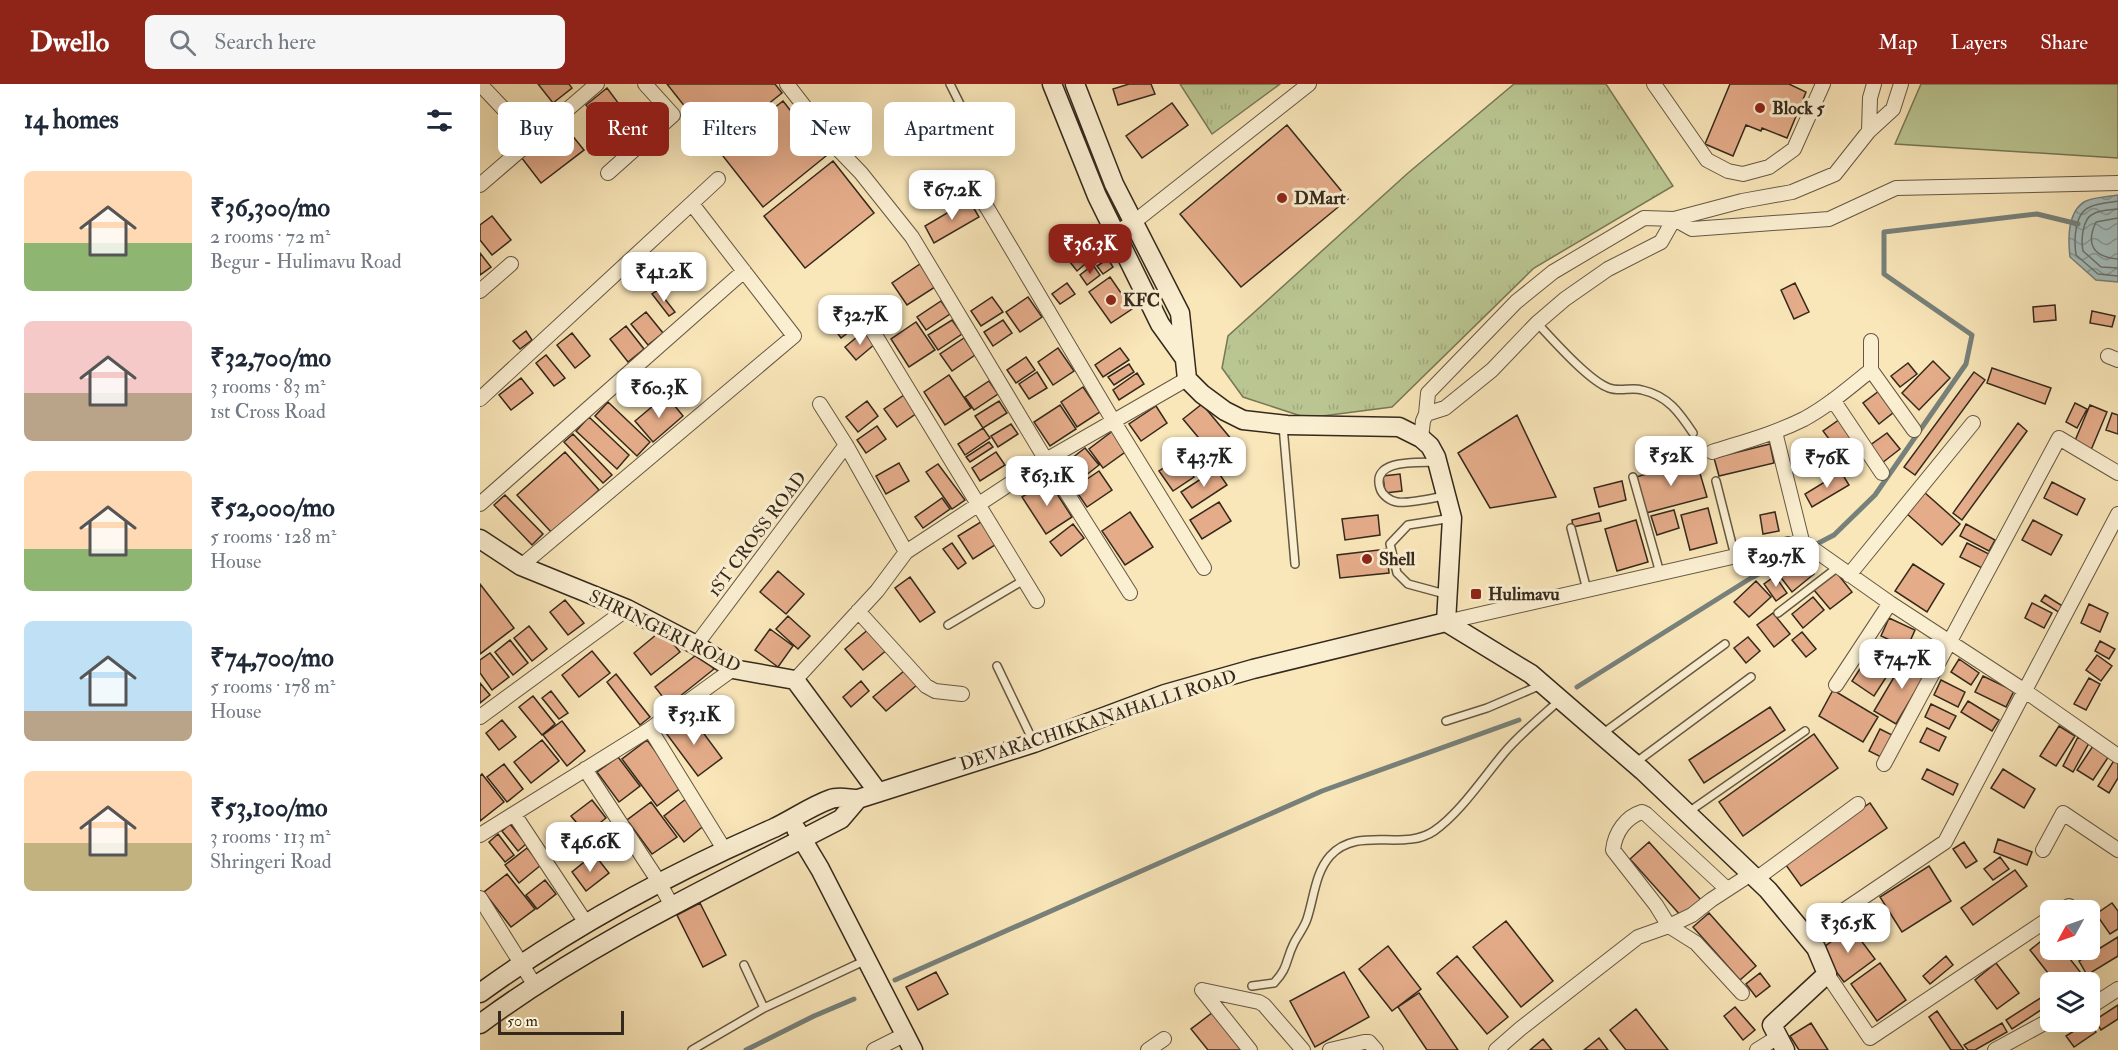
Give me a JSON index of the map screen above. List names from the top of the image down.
{
  "streets": {
    "main road": ["SHRINGERI ROAD", "DEVARACHIKKANAHALLI ROAD"],
    "street": ["1ST CROSS ROAD"]
  },
  "crossings": [
    ["1ST CROSS ROAD", "SHRINGERI ROAD"]
  ],
  "places": {
    "other": [
      "Block 5",
      "DMart",
      "KFC",
      "Shell"
    ],
    "transit": ["Hulimavu"]
  },
  "scale_bar": "50 m",
  "north": "bottom left",
  "page": {
    "header": "Dwello",
    "search": "Search here",
    "nav": ["Map", "Layers", "Share"],
    "heading": "14 homes",
    "chip": [
      "Buy",
      "Rent",
      "Filters",
      "New",
      "Apartment"
    ],
    "list": [
      {
        "name": "₹36,300/mo",
        "note": "2 rooms · 72 m² · Begur - Hulimavu Road"
      },
      {
        "name": "₹32,700/mo",
        "note": "3 rooms · 83 m² · 1st Cross Road"
      },
      {
        "name": "₹52,000/mo",
        "note": "5 rooms · 128 m² · House"
      },
      {
        "name": "₹74,700/mo",
        "note": "5 rooms · 178 m² · House"
      },
      {
        "name": "₹53,100/mo",
        "note": "3 rooms · 113 m² · Shringeri Road"
      }
    ],
    "price": [
      "₹67.2K",
      "₹36.3K",
      "₹41.2K",
      "₹32.7K",
      "₹60.3K",
      "₹52K",
      "₹43.7K",
      "₹76K",
      "₹63.1K",
      "₹29.7K",
      "₹74.7K",
      "₹53.1K",
      "₹46.6K",
      "₹36.5K"
    ],
    "scale": "50 m"
  }
}
